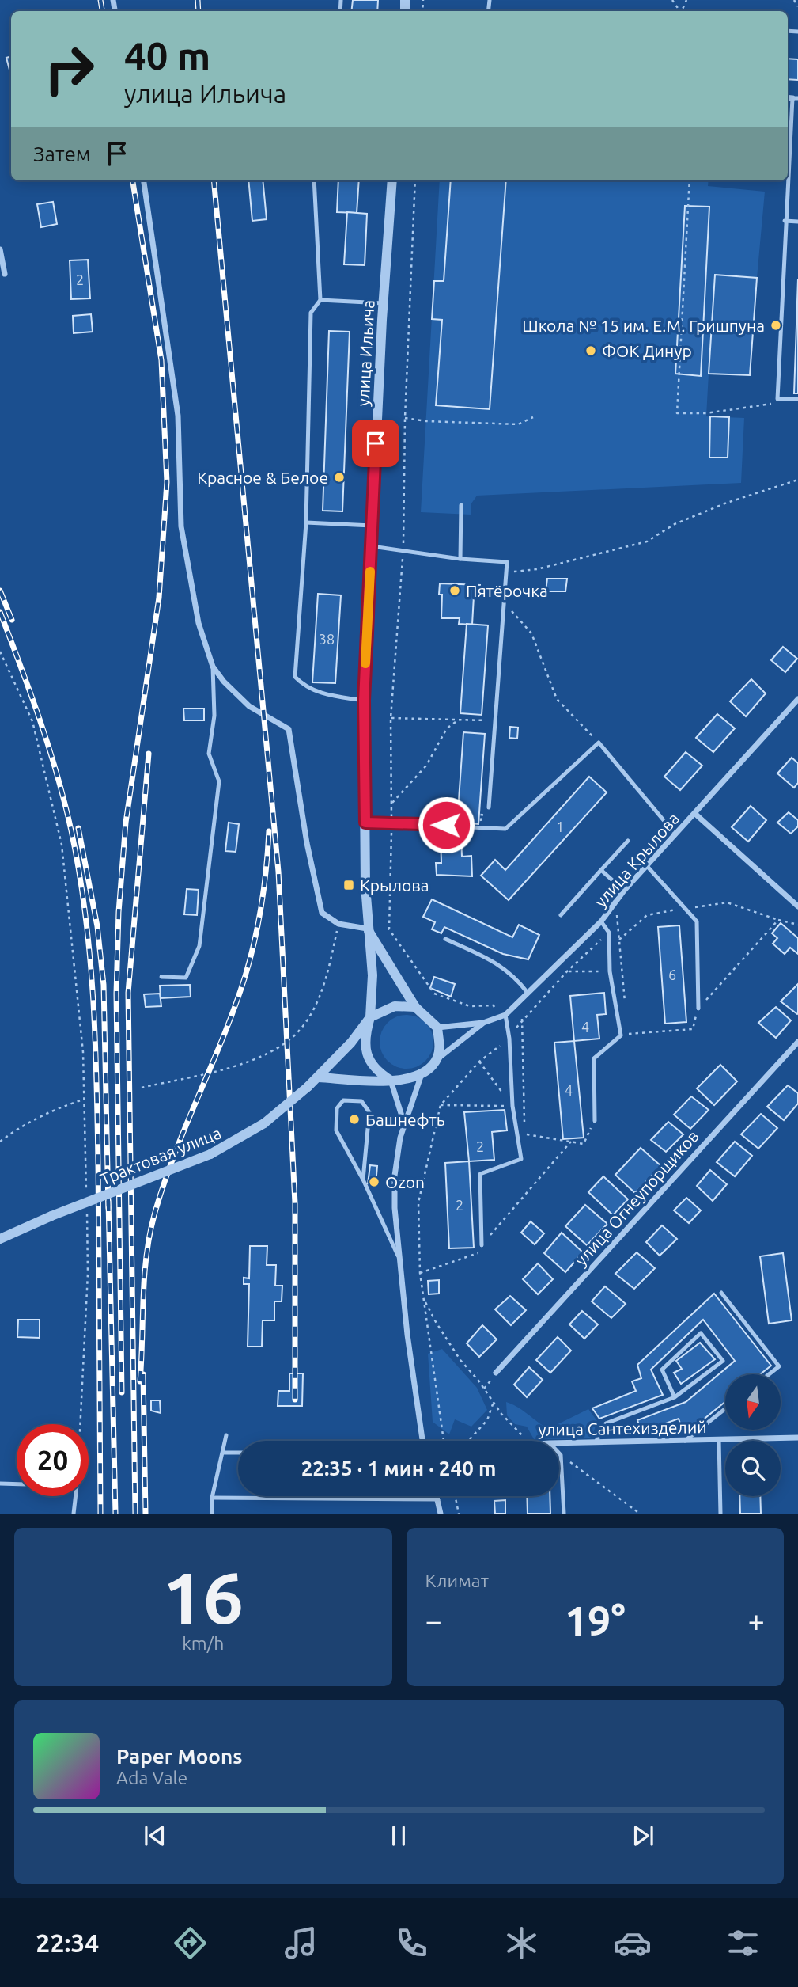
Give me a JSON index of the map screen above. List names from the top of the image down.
{
  "streets": {
    "street": [
      "улица Ильича",
      "улица Крылова",
      "Трактовая улица",
      "улица Огнеупорщиков",
      "улица Сантехизделий"
    ]
  },
  "crossings": [
    ["улица Ильича", "Трактовая улица"]
  ],
  "places": {
    "other": [
      "Школа № 15 им. Е.М. Гришпуна",
      "ФОК Динур",
      "Красное & Белое",
      "Пятёрочка",
      "Башнефть",
      "Ozon"
    ],
    "transit": ["Крылова"]
  },
  "house_numbers": [
    "2",
    "38",
    "1",
    "6",
    "4",
    "4",
    "2",
    "2"
  ],
  "north": "bottom",
  "page": {
    "turn": ["40 m", "улица Ильича"],
    "then": "Затем",
    "limit": "20",
    "trip": "22:35 · 1 мин · 240 m",
    "tile": [
      ["16", "km/h"],
      "Климат"
    ],
    "heat": ["−", "19°", "+"],
    "song": ["Paper Moons", "Ada Vale"],
    "tabs": "22:34"
  }
}
